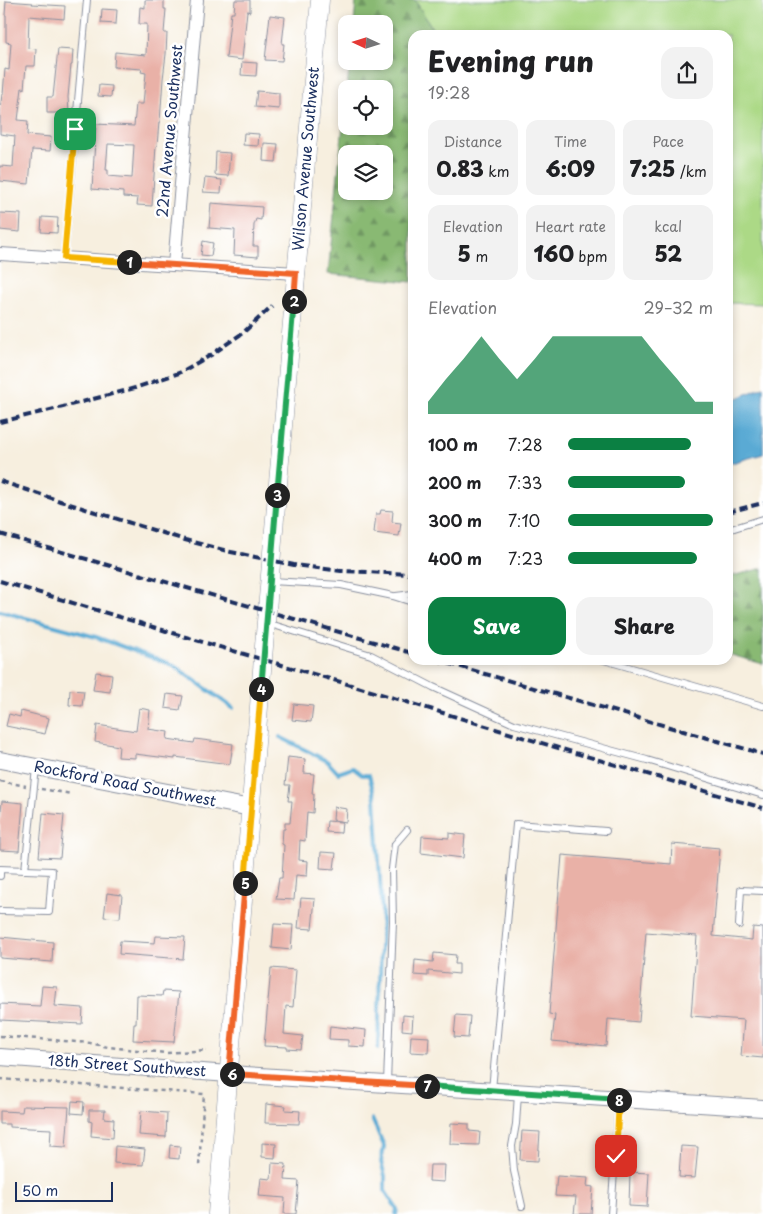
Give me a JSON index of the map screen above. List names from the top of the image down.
{
  "streets": {
    "main road": ["Wilson Avenue Southwest"],
    "street": ["22nd Avenue Southwest", "Rockford Road Southwest", "18th Street Southwest"]
  },
  "crossings": [
    ["Wilson Avenue Southwest", "Rockford Road Southwest"],
    ["Wilson Avenue Southwest", "18th Street Southwest"]
  ],
  "scale_bar": "50 m",
  "north": "left",
  "page": {
    "heading": ["Evening run", "19:28"],
    "stats": [
      ["Distance", "0.83 km"],
      ["Time", "6:09"],
      ["Pace", "7:25 /km"],
      ["Elevation", "5 m"],
      ["Heart rate", "160 bpm"],
      ["kcal", "52"]
    ],
    "pins": [
      "1",
      "2",
      "3",
      "4",
      "5",
      "6",
      "7",
      "8"
    ],
    "chart": ["Elevation", "29–32 m"],
    "list": [
      {
        "name": "100 m",
        "note": "7:28"
      },
      {
        "name": "200 m",
        "note": "7:33"
      },
      {
        "name": "300 m",
        "note": "7:10"
      },
      {
        "name": "400 m",
        "note": "7:23"
      }
    ],
    "buttons": ["Save", "Share"],
    "scale": "50 m"
  }
}
